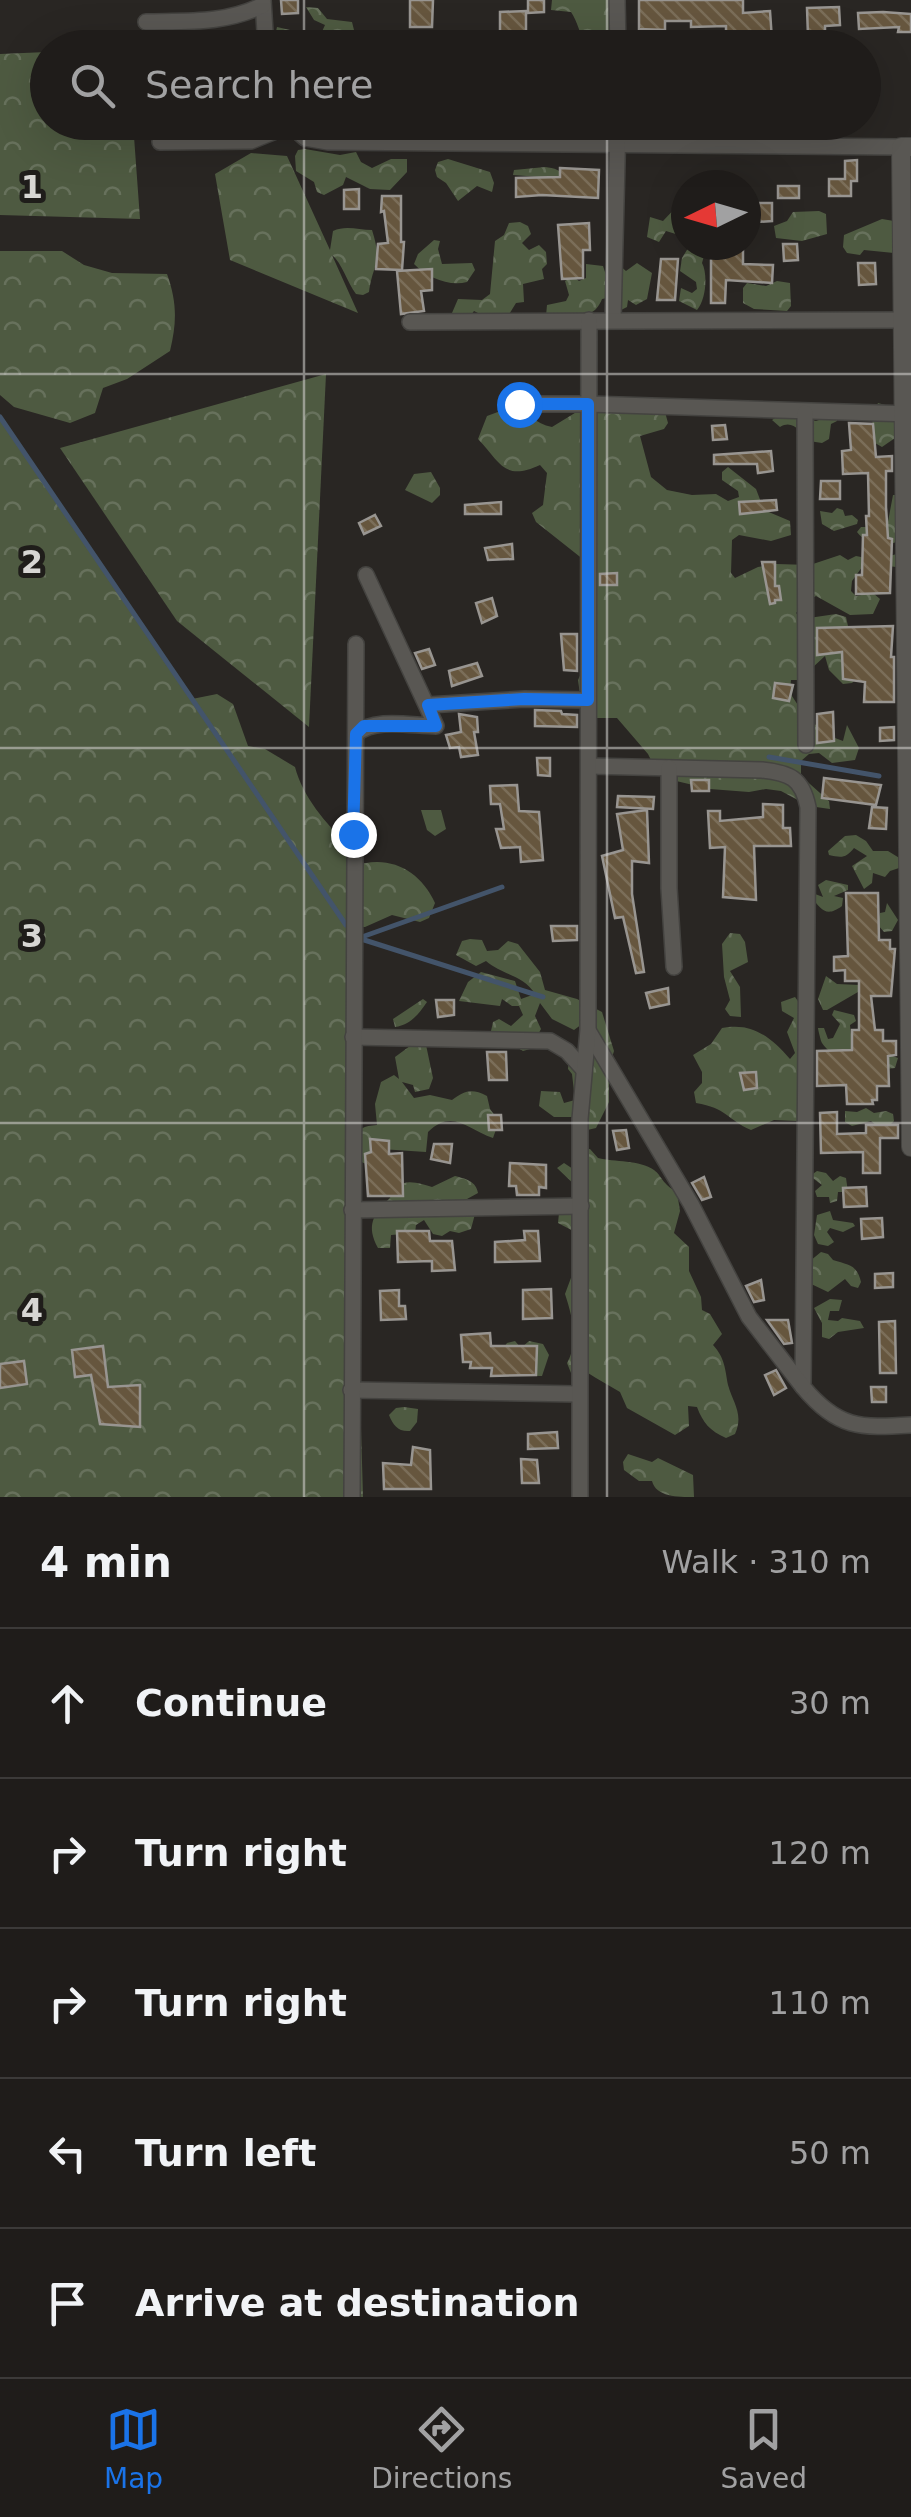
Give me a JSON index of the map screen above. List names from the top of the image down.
{
  "north": "left",
  "page": {
    "search": "Search here",
    "heading": ["4 min", "Walk · 310 m"],
    "list": [
      ["Continue", "30 m"],
      ["Turn right", "120 m"],
      ["Turn right", "110 m"],
      ["Turn left", "50 m"],
      "Arrive at destination"
    ],
    "nav": ["Map", "Directions", "Saved"]
  },
  "grid": {
    "rows": [
      "1",
      "2",
      "3",
      "4"
    ]
  }
}
